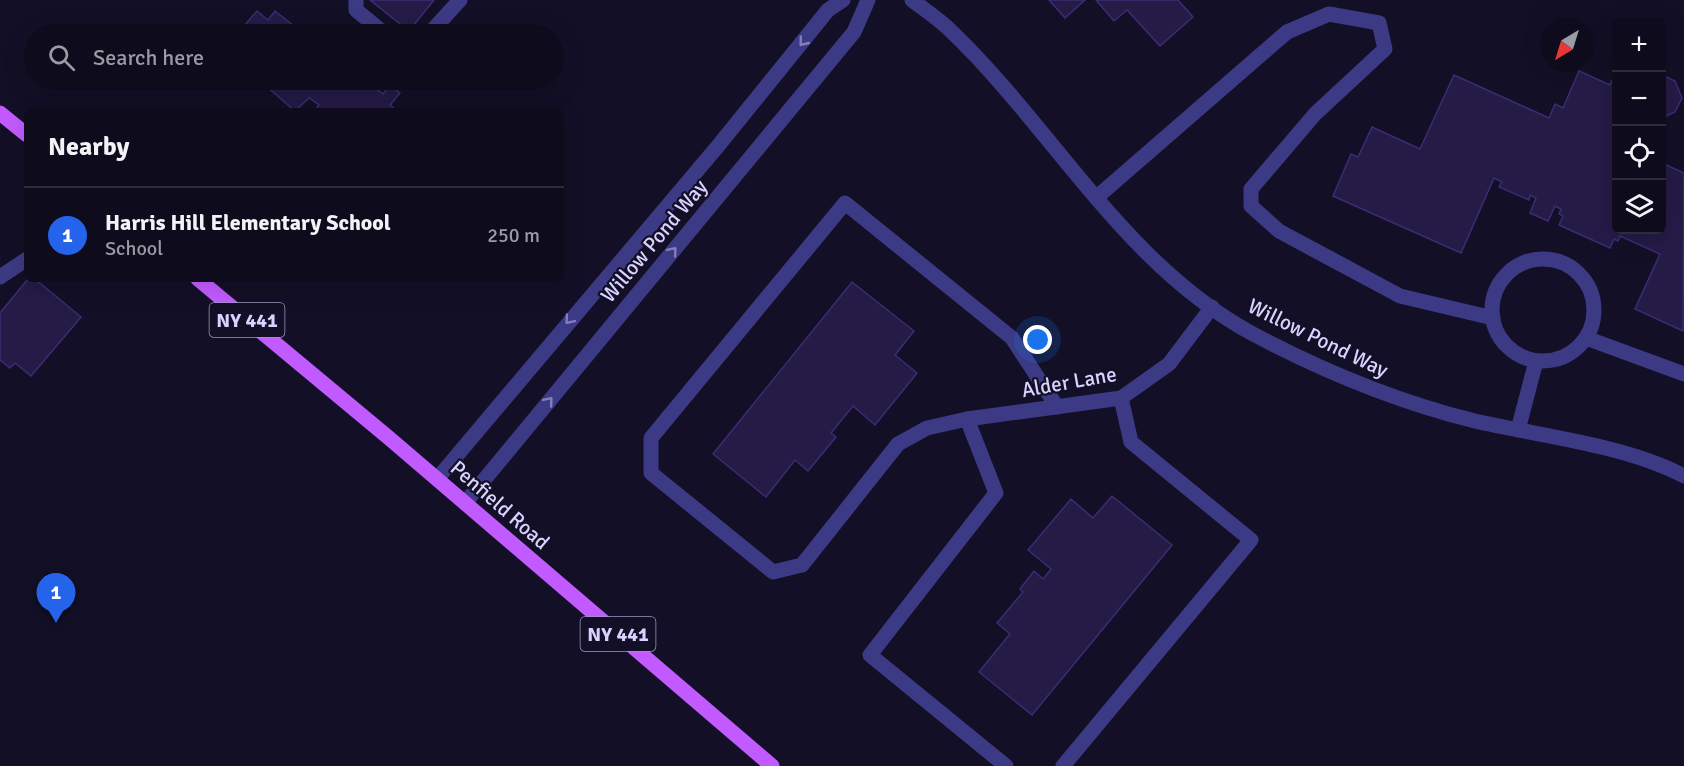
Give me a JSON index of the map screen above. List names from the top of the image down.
{
  "streets": {
    "main road": ["NY 441", "Penfield Road"],
    "street": ["Willow Pond Way", "Alder Lane"]
  },
  "crossings": [
    ["Willow Pond Way", "Alder Lane"],
    ["Willow Pond Way", "Penfield Road"]
  ],
  "north": "bottom left",
  "page": {
    "map_buttons": ["+", "−"],
    "search": "Search here",
    "heading": "Nearby",
    "list": [
      {
        "mark": "1",
        "name": "Harris Hill Elementary School",
        "note": "School",
        "value": "250 m"
      }
    ],
    "pins": "1"
  }
}
